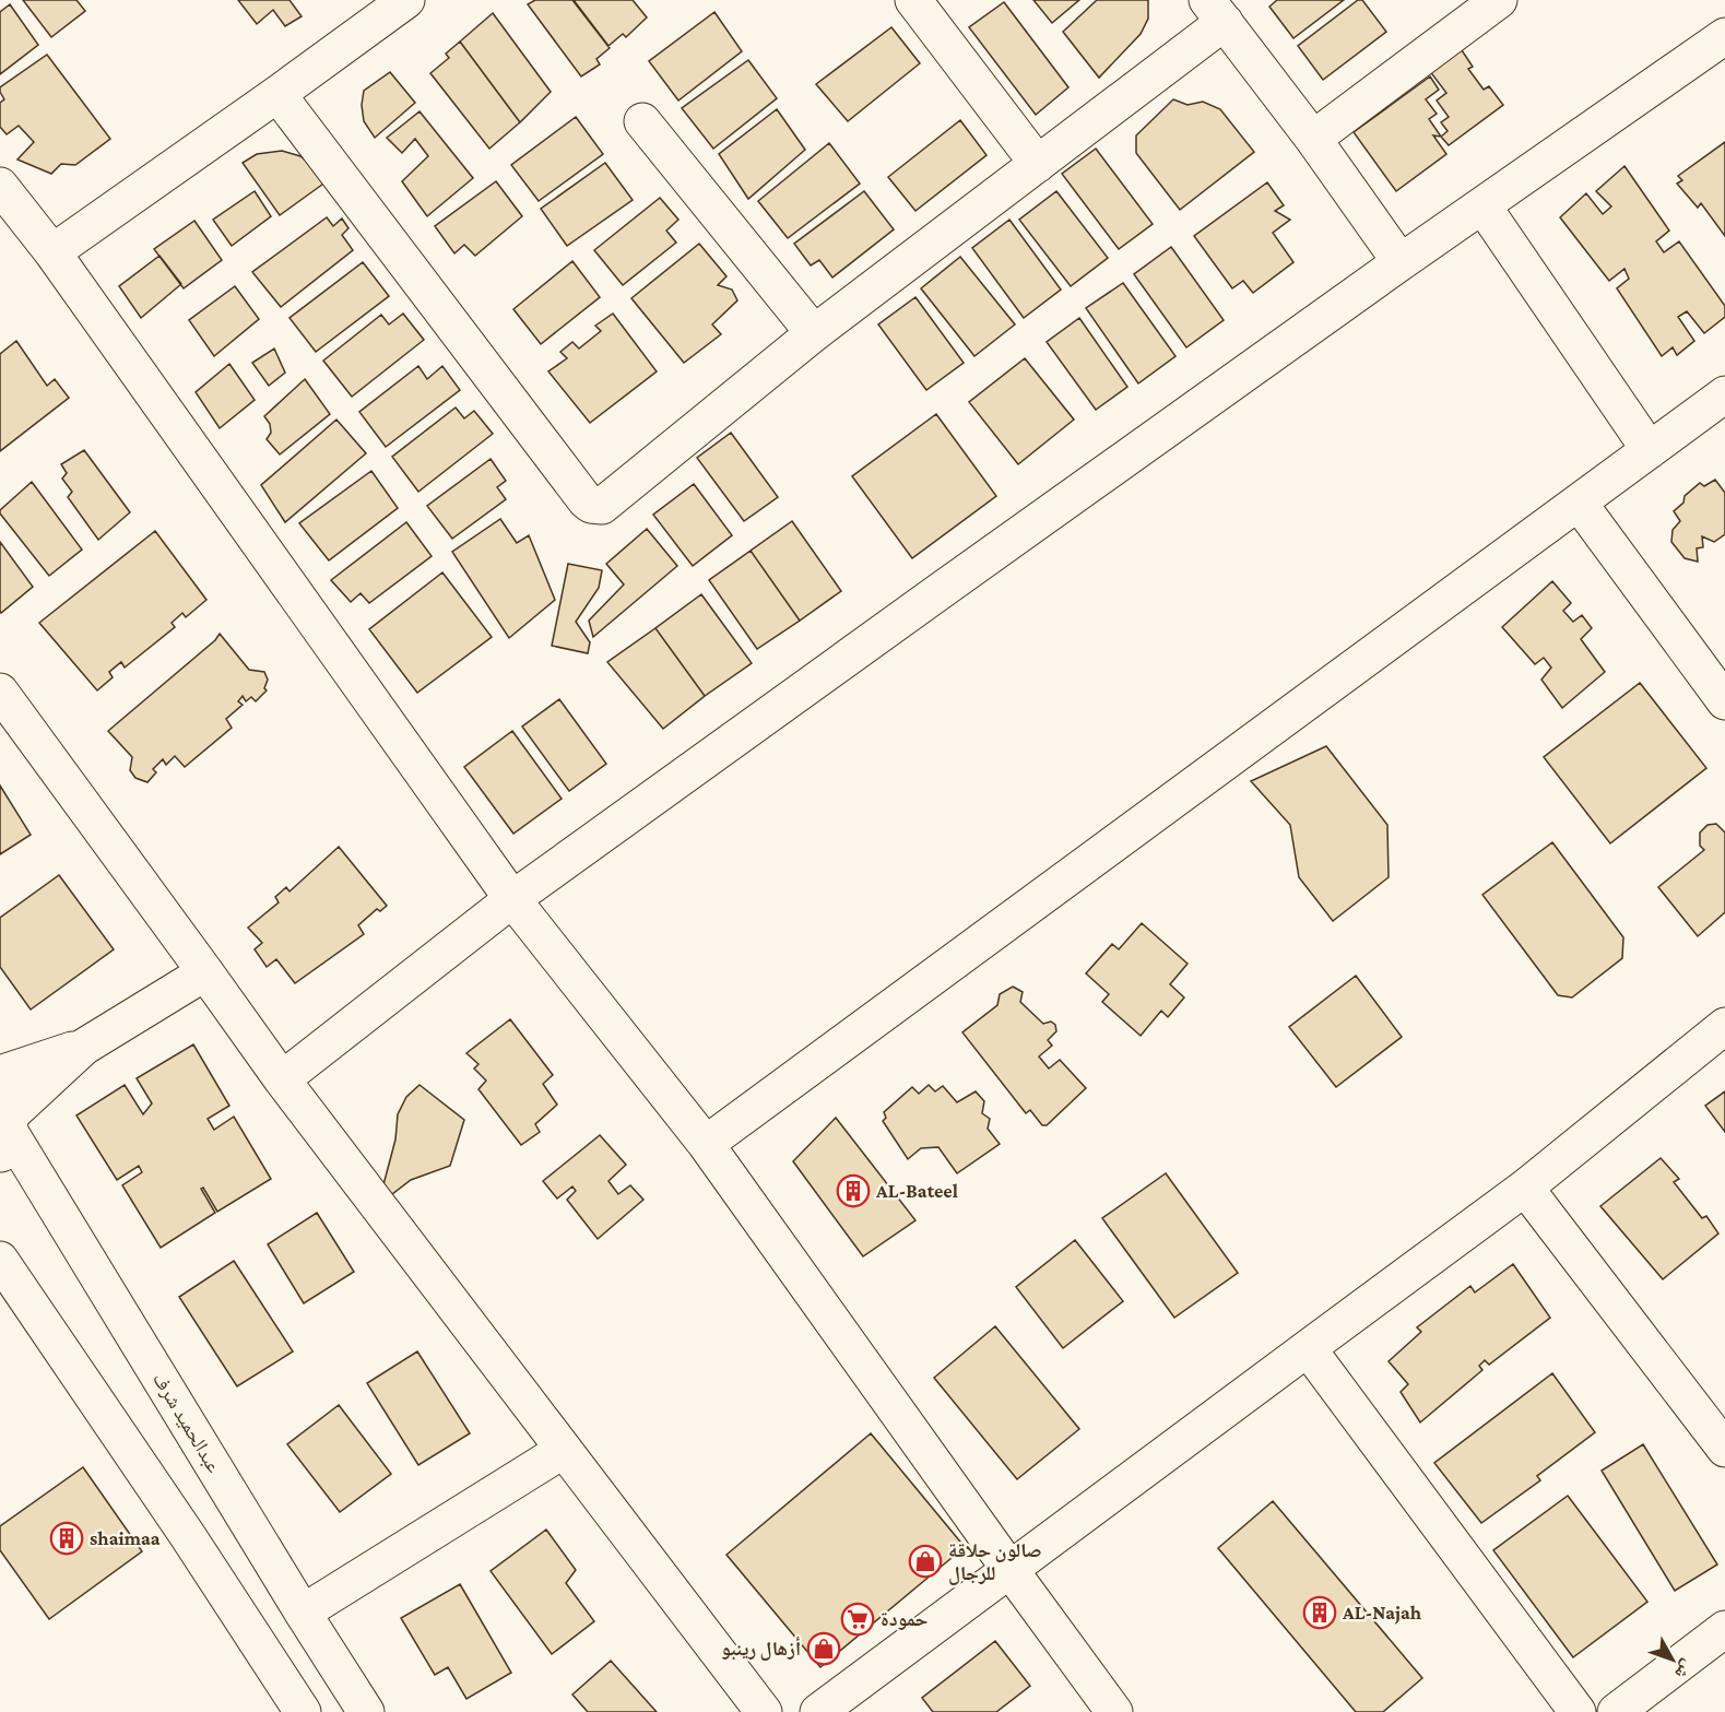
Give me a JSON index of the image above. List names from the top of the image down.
{
  "streets": {
    "street": ["عبدالحميد شرف"]
  },
  "places": {
    "building": ["AL-Bateel", "shaimaa", "AL-Najah"],
    "shop": ["صالون حلاقة للرجال", "أزهال رينبو"],
    "supermarket": ["حمودة"]
  },
  "north": "bottom right"
}
